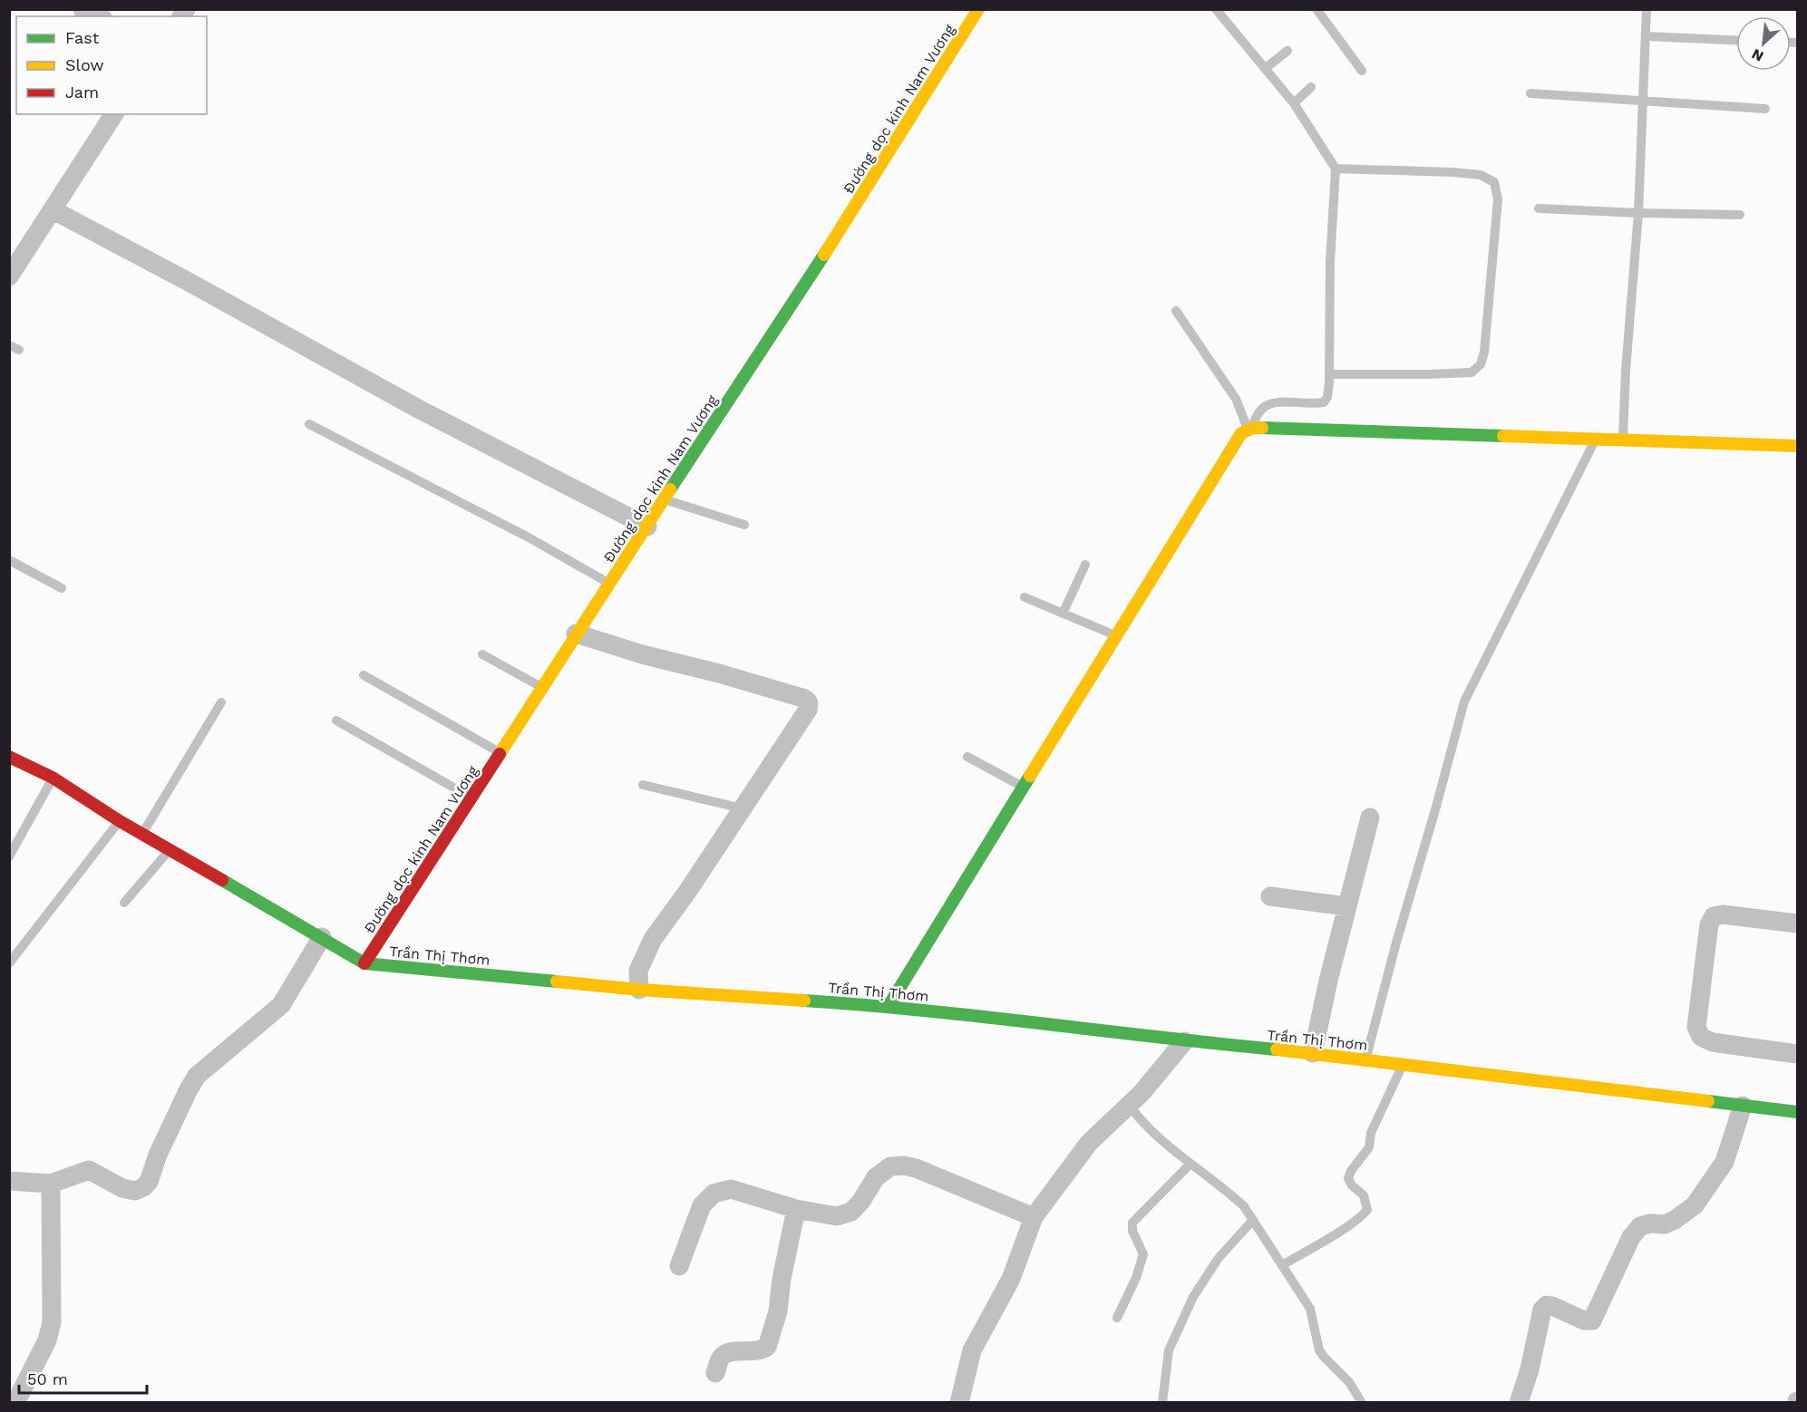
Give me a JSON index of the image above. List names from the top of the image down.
{
  "streets": {
    "street": ["Đường dọc kinh Nam Vương", "Trần Thị Thơm"]
  },
  "crossings": [
    ["Đường dọc kinh Nam Vương", "Trần Thị Thơm"]
  ],
  "legend": ["Fast", "Slow", "Jam"],
  "scale_bar": "50 m",
  "north": "bottom left"
}
